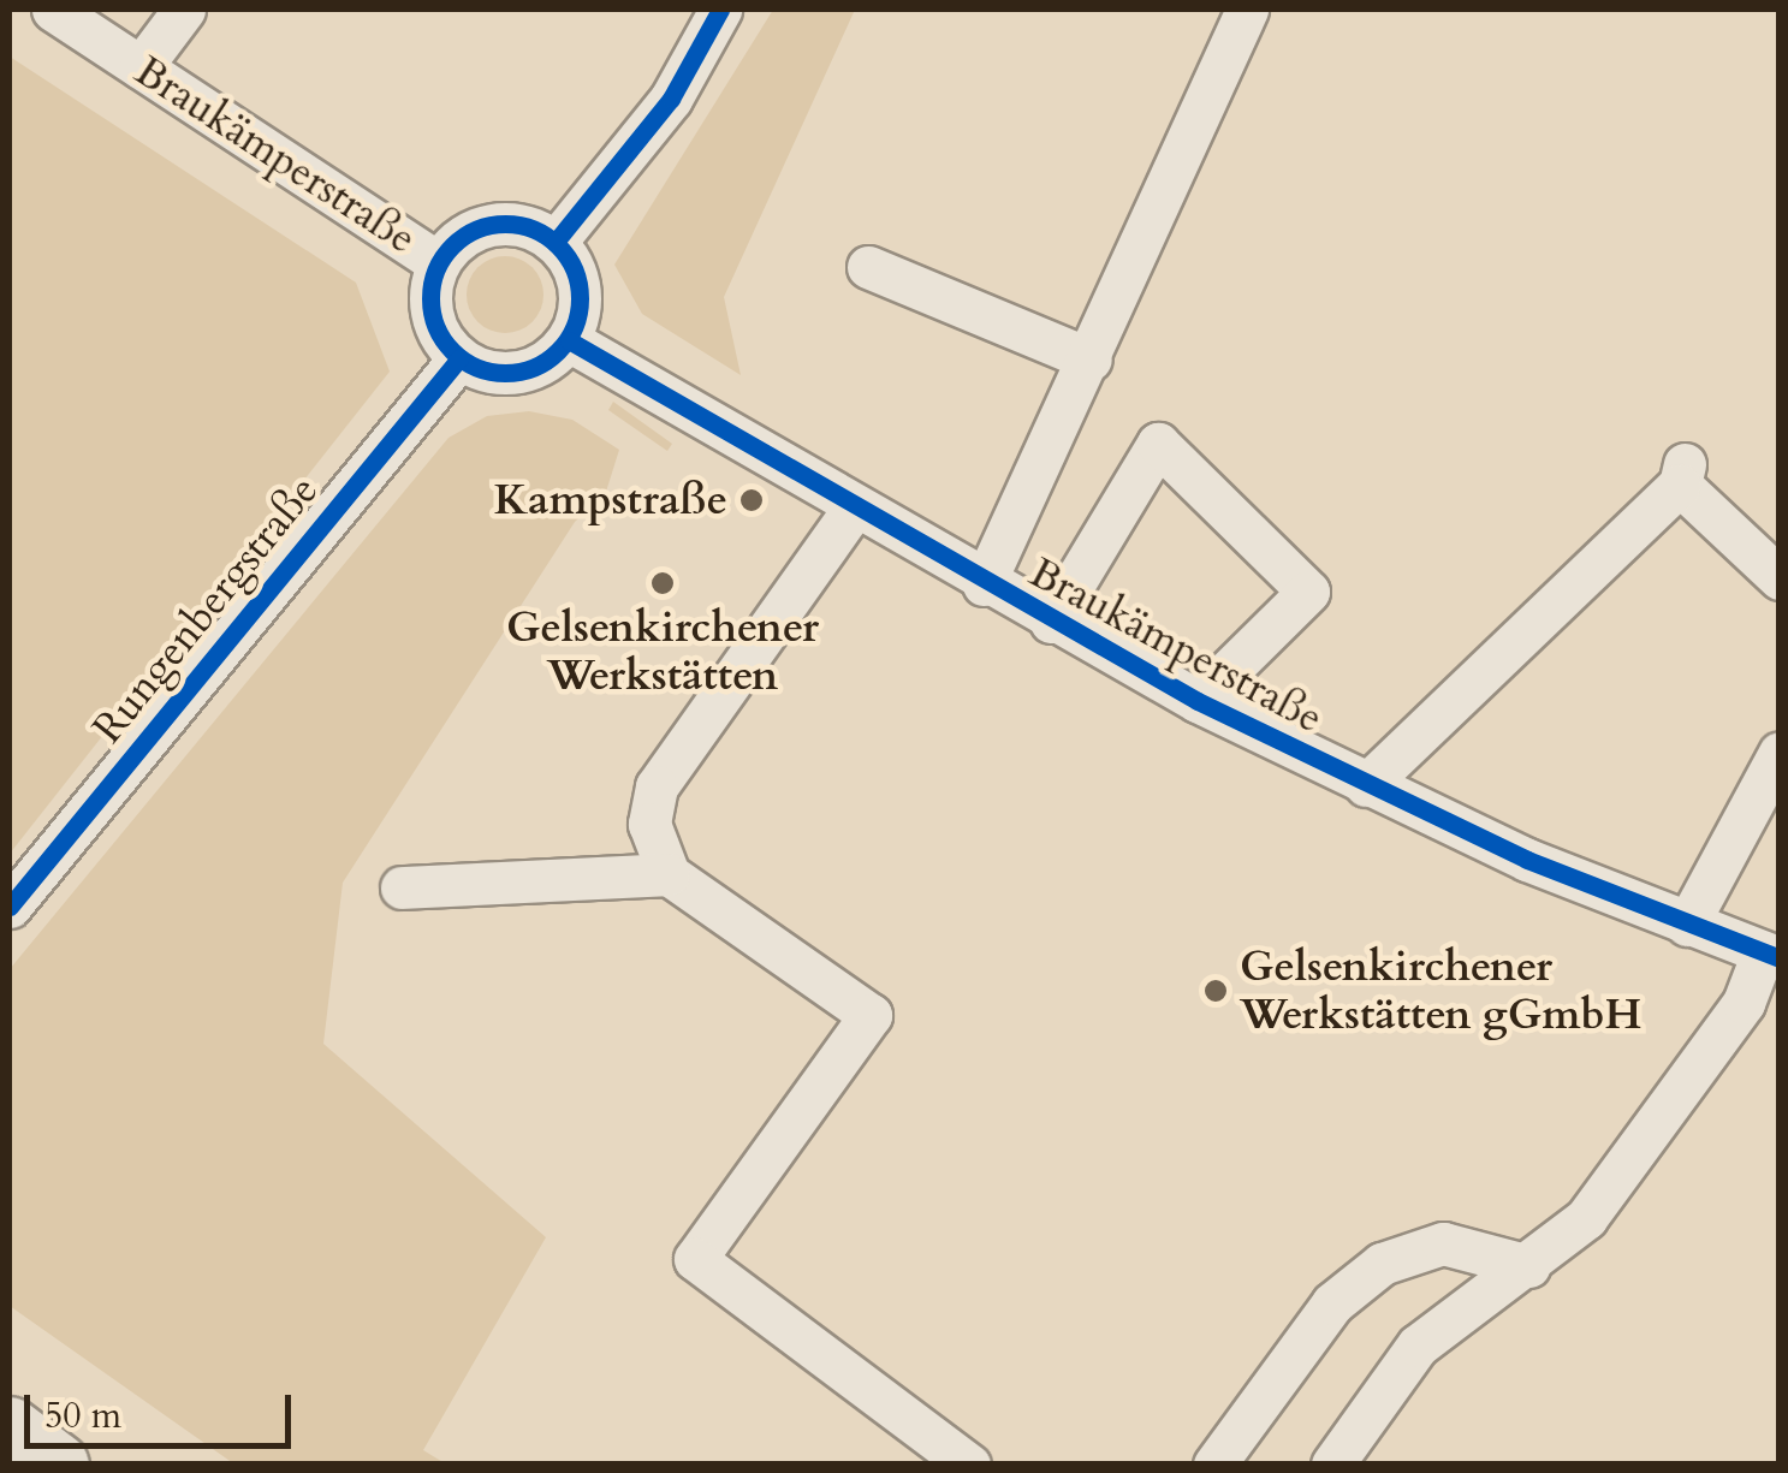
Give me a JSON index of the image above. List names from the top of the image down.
{
  "streets": {
    "street": ["Braukämperstraße", "Rungenbergstraße"]
  },
  "crossings": [
    ["Braukämperstraße", "Rungenbergstraße"]
  ],
  "places": ["Kampstraße", "Gelsenkirchener Werkstätten", "Gelsenkirchener Werkstätten gGmbH"],
  "scale_bar": "50 m"
}
